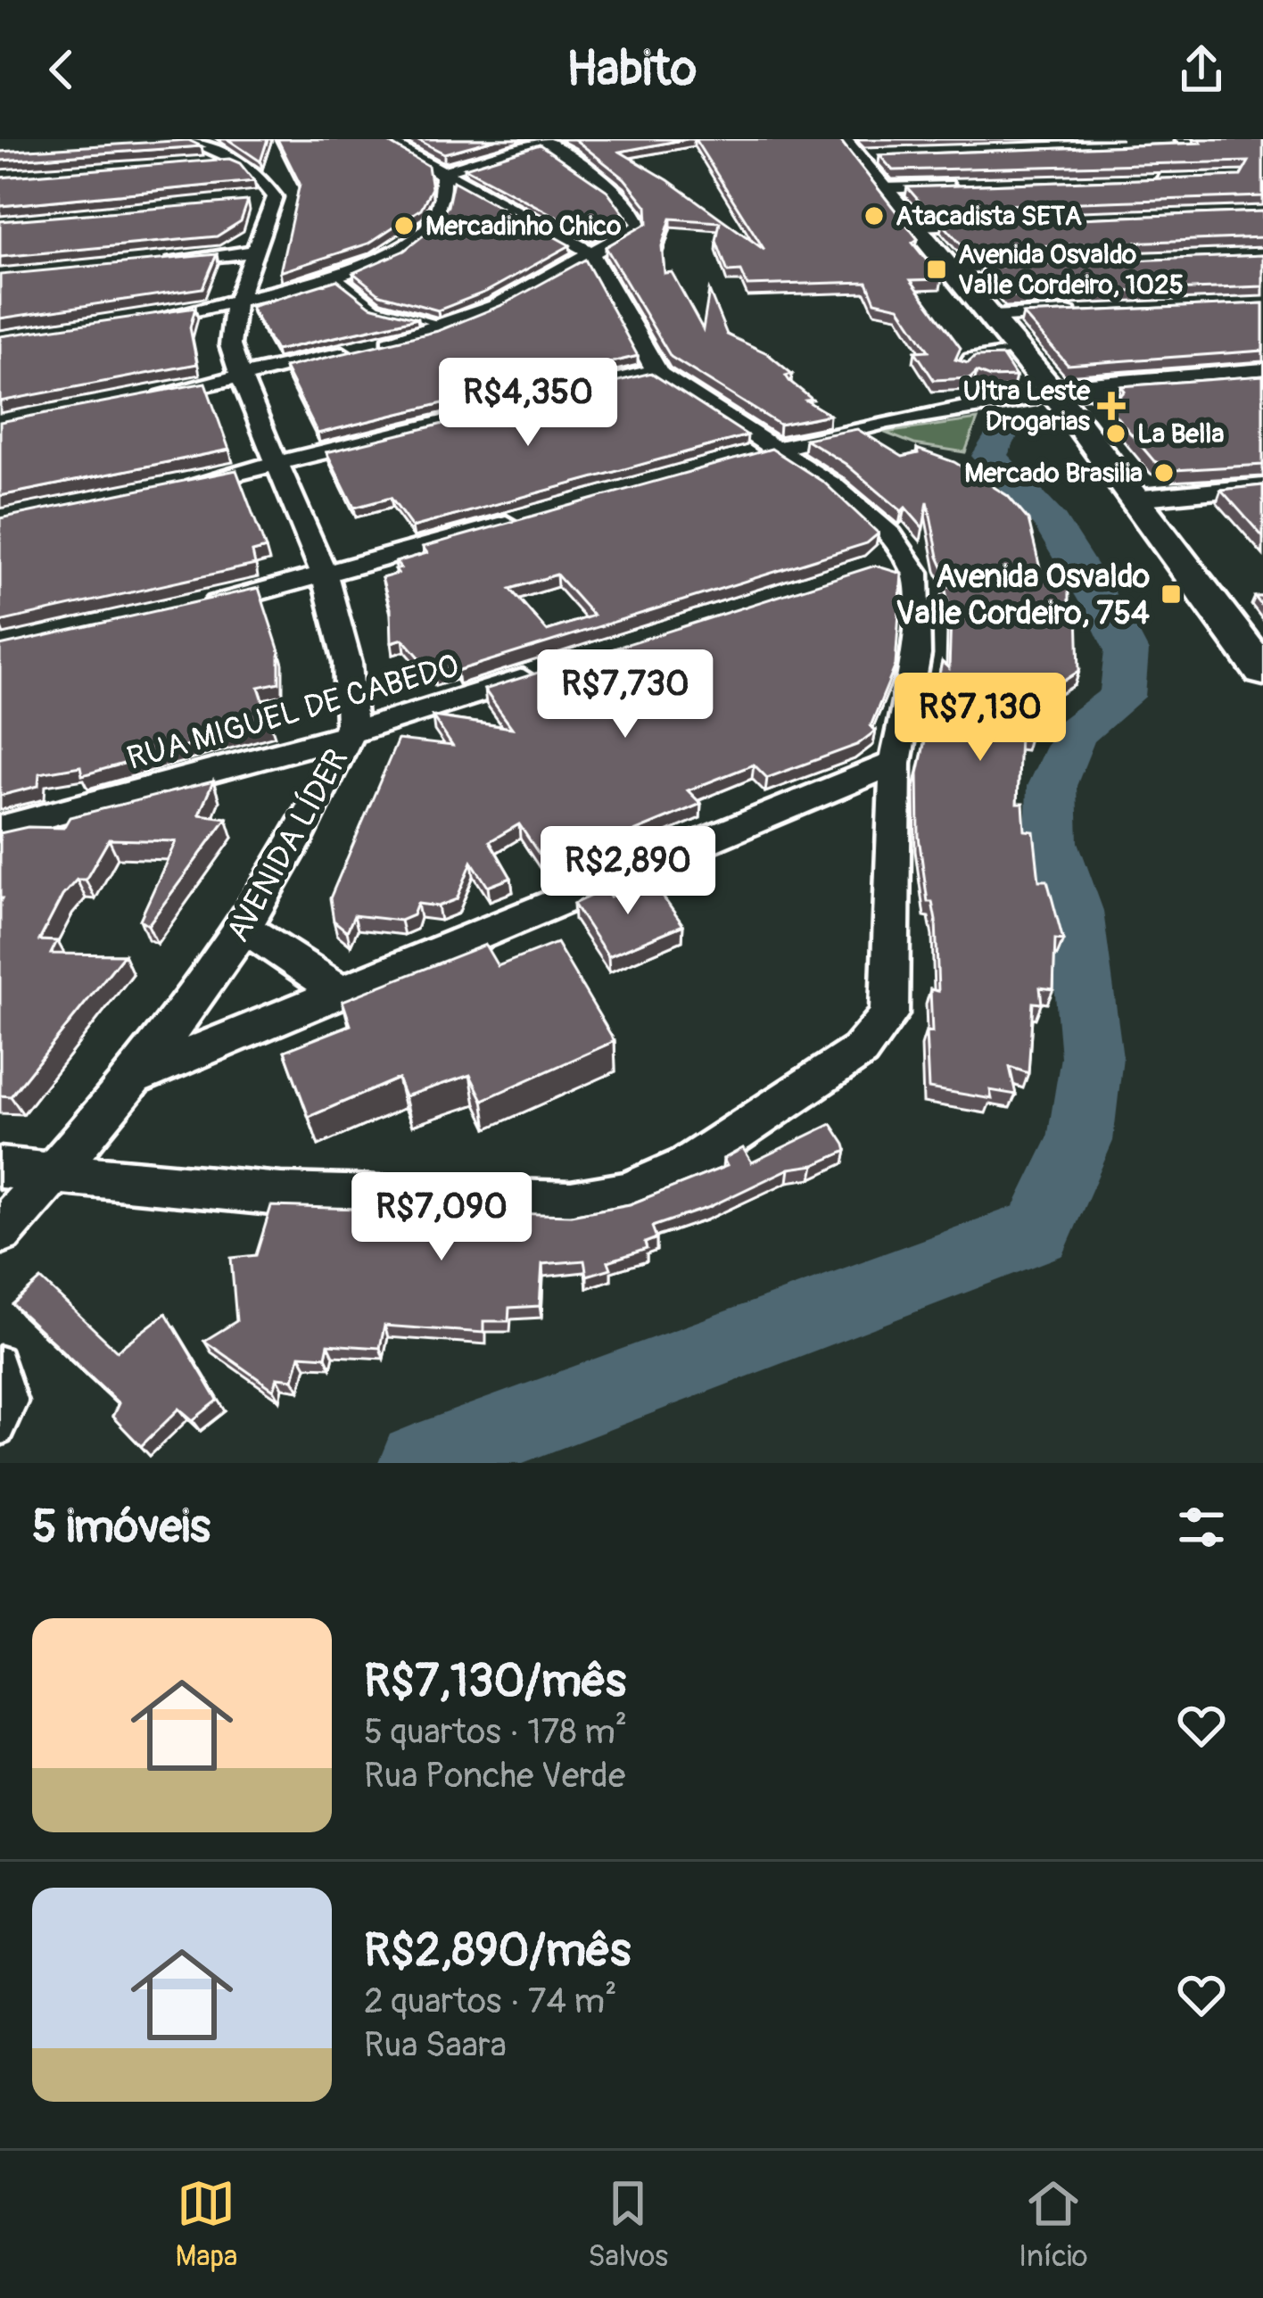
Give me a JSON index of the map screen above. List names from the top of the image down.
{
  "streets": {
    "street": ["RUA MIGUEL DE CABEDO", "AVENIDA LÍDER"]
  },
  "crossings": [
    ["RUA MIGUEL DE CABEDO", "AVENIDA LÍDER"]
  ],
  "places": {
    "other": [
      "Atacadista SETA",
      "Mercadinho Chico",
      "La Bella",
      "Mercado Brasilia"
    ],
    "transit": ["Avenida Osvaldo Valle Cordeiro, 1025", "Avenida Osvaldo Valle Cordeiro, 754"],
    "health": ["Ultra Leste Drogarias"]
  },
  "page": {
    "header": "Habito",
    "price": [
      "R$4,350",
      "R$7,730",
      "R$7,130",
      "R$2,890",
      "R$7,090"
    ],
    "heading": "5 imóveis",
    "list": [
      {
        "name": "R$7,130/mês",
        "note": "5 quartos · 178 m² · Rua Ponche Verde"
      },
      {
        "name": "R$2,890/mês",
        "note": "2 quartos · 74 m² · Rua Saara"
      }
    ],
    "tabs": ["Mapa", "Salvos", "Início"]
  }
}
